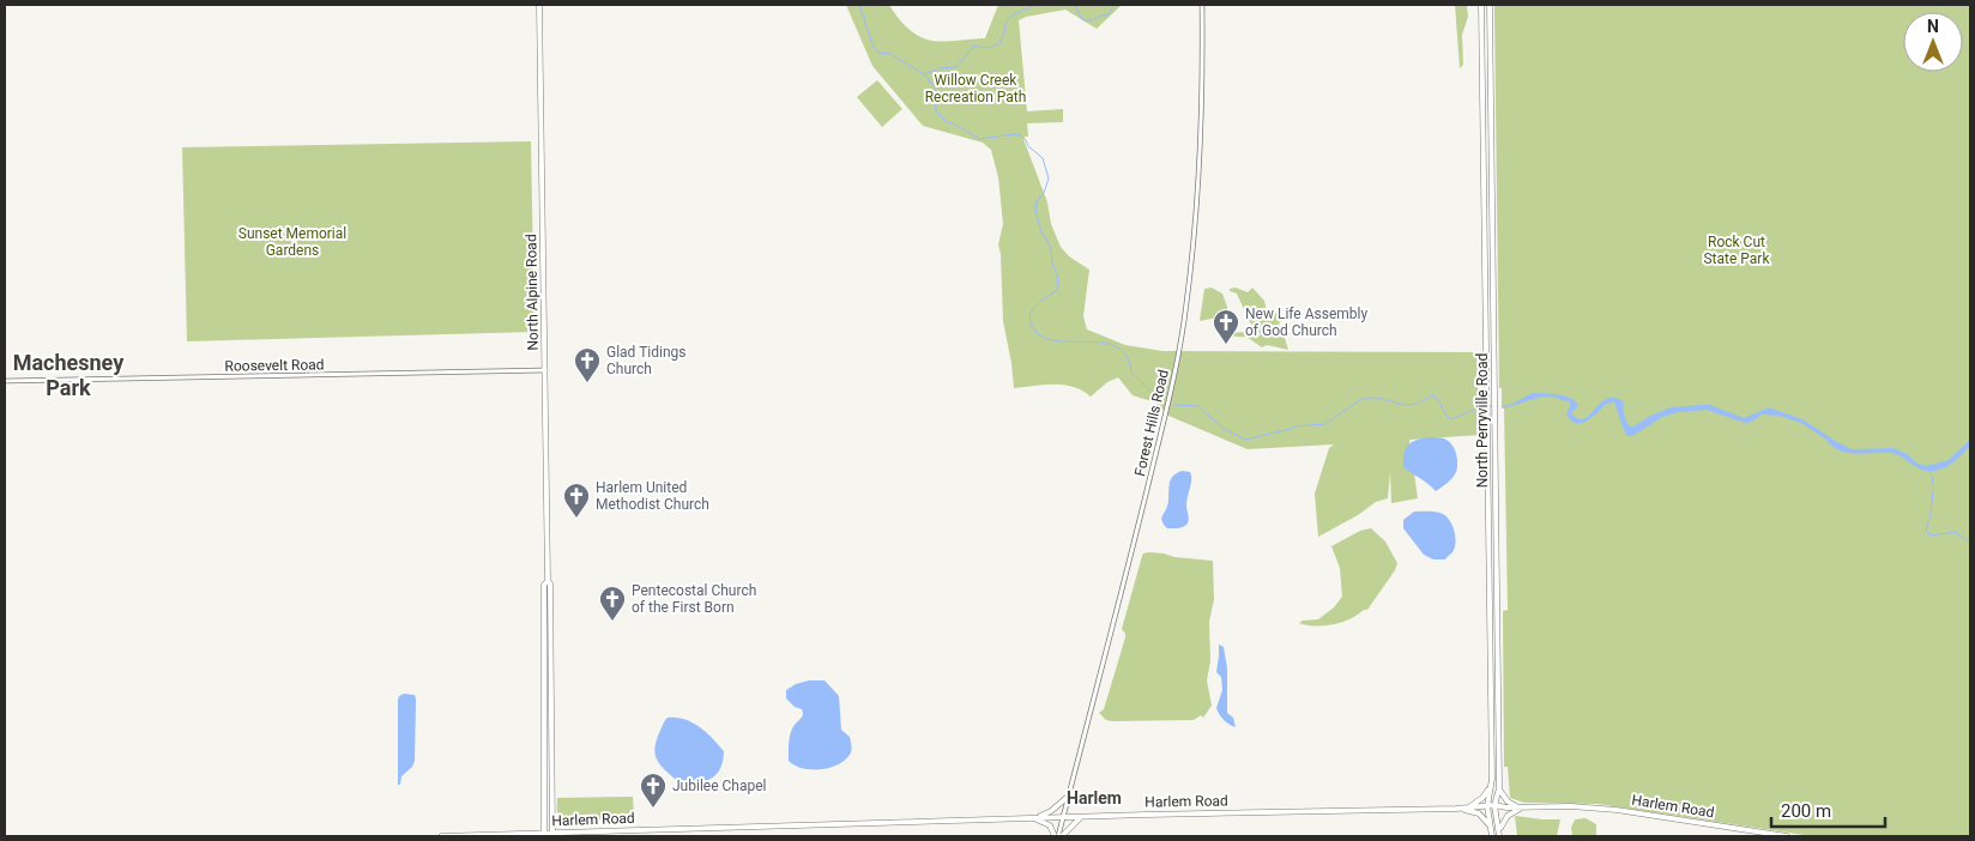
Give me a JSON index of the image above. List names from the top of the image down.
{
  "streets": {
    "main road": ["North Alpine Road", "North Perryville Road", "Harlem Road"],
    "street": ["Roosevelt Road", "Forest Hills Road"]
  },
  "crossings": [
    ["North Alpine Road", "Roosevelt Road"],
    ["North Alpine Road", "Harlem Road"],
    ["North Perryville Road", "Harlem Road"],
    ["Forest Hills Road", "Harlem Road"]
  ],
  "districts": ["Machesney Park", "Harlem"],
  "parks": ["Willow Creek Recreation Path", "Sunset Memorial Gardens", "Rock Cut State Park"],
  "places": {
    "church": [
      "New Life Assembly of God Church",
      "Glad Tidings Church",
      "Harlem United Methodist Church",
      "Pentecostal Church of the First Born",
      "Jubilee Chapel"
    ]
  },
  "scale_bar": "200 m",
  "north": "top"
}
